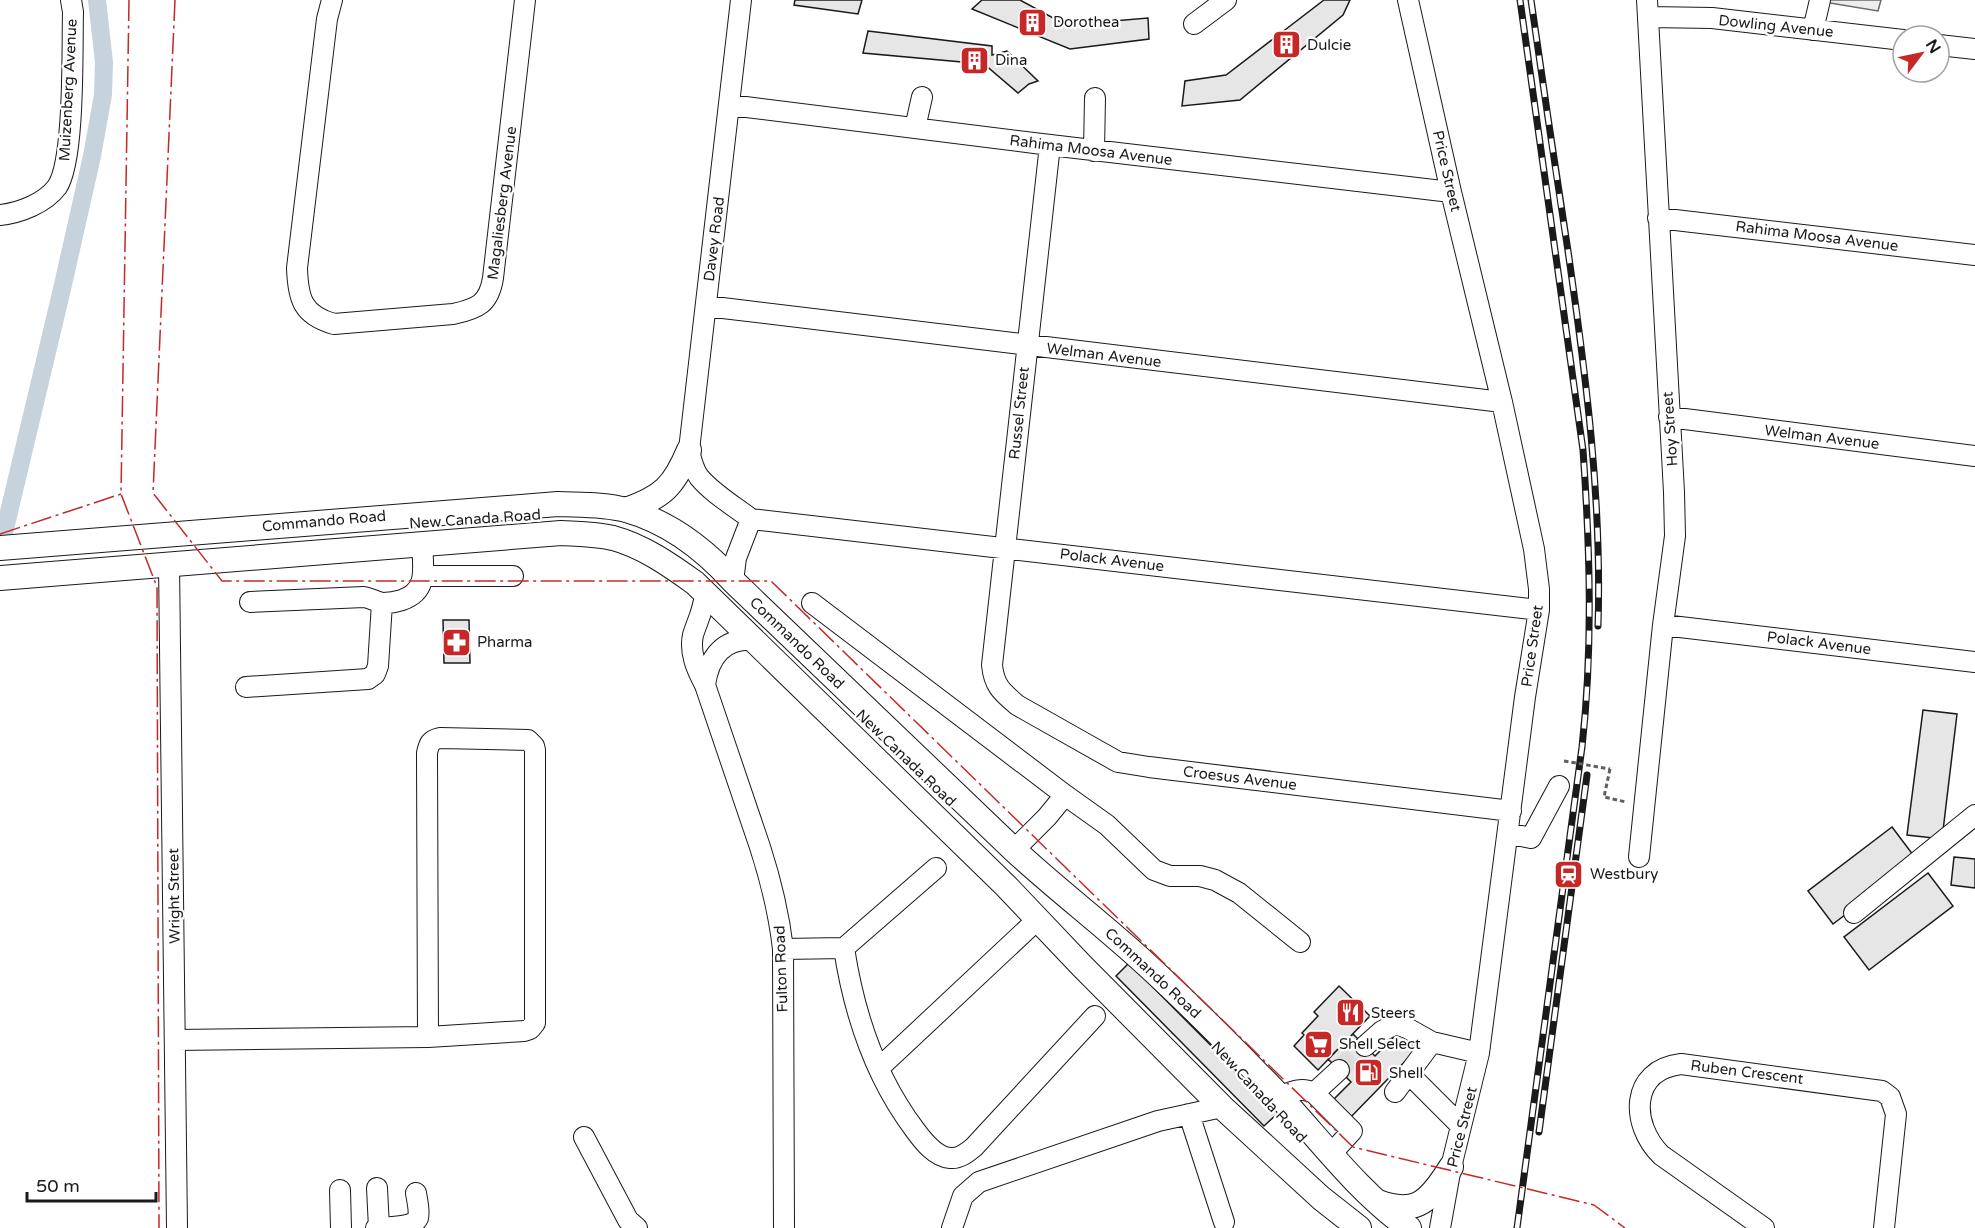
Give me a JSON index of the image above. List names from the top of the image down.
{
  "streets": {
    "main road": ["Commando Road"],
    "street": [
      "Dowling Avenue",
      "Muizenberg Avenue",
      "Rahima Moosa Avenue",
      "Price Street",
      "Magaliesberg Avenue",
      "Davey Road",
      "Welman Avenue",
      "Russel Street",
      "Hoy Street",
      "New Canada Road",
      "Polack Avenue",
      "Croesus Avenue",
      "Wright Street",
      "Fulton Road",
      "Ruben Crescent"
    ]
  },
  "crossings": [
    ["Dowling Avenue", "Hoy Street"],
    ["Rahima Moosa Avenue", "Price Street"],
    ["Rahima Moosa Avenue", "Davey Road"],
    ["Rahima Moosa Avenue", "Russel Street"],
    ["Rahima Moosa Avenue", "Hoy Street"],
    ["Price Street", "Welman Avenue"],
    ["Price Street", "Polack Avenue"],
    ["Price Street", "Croesus Avenue"],
    ["Davey Road", "Welman Avenue"],
    ["Davey Road", "Polack Avenue"],
    ["Welman Avenue", "Russel Street"],
    ["Welman Avenue", "Hoy Street"],
    ["Russel Street", "Polack Avenue"],
    ["Russel Street", "Croesus Avenue"],
    ["Hoy Street", "Polack Avenue"],
    ["Commando Road", "Wright Street"],
    ["Commando Road", "Fulton Road"]
  ],
  "places": {
    "building": ["Dorothea", "Dulcie", "Dina"],
    "pharmacy": ["Pharma"],
    "station": ["Westbury"],
    "restaurant": ["Steers"],
    "supermarket": ["Shell Select"],
    "fuel station": ["Shell"]
  },
  "scale_bar": "50 m",
  "north": "top right"
}
